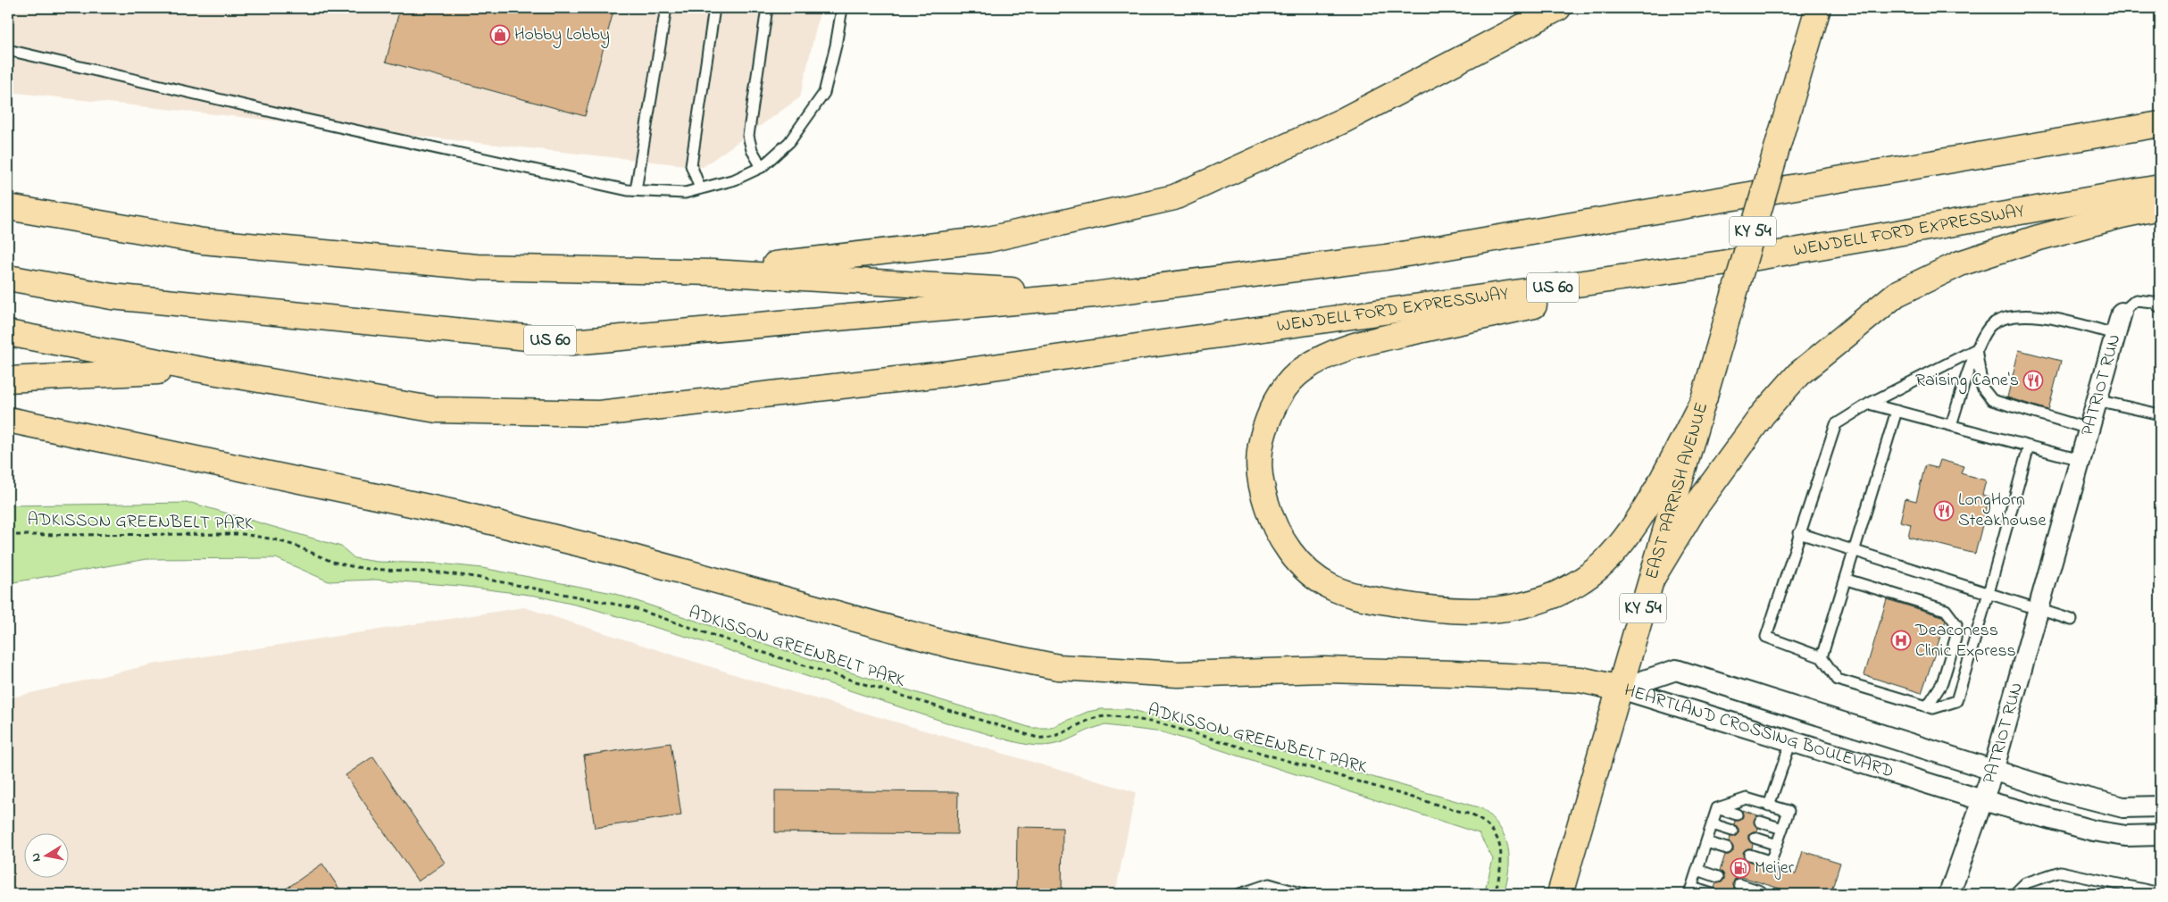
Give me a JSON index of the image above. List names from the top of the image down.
{
  "streets": {
    "main road": [
      "KY 54",
      "WENDELL FORD EXPRESSWAY",
      "US 60",
      "EAST PARRISH AVENUE"
    ],
    "street": ["PATRIOT RUN", "HEARTLAND CROSSING BOULEVARD"],
    "path": ["ADKISSON GREENBELT PARK"]
  },
  "crossings": [
    ["WENDELL FORD EXPRESSWAY", "US 60"],
    ["PATRIOT RUN", "HEARTLAND CROSSING BOULEVARD"],
    ["EAST PARRISH AVENUE", "HEARTLAND CROSSING BOULEVARD"]
  ],
  "places": {
    "shop": ["Hobby Lobby"],
    "restaurant": ["Raising Cane's", "LongHorn Steakhouse"],
    "hospital": ["Deaconess Clinic Express"],
    "fuel station": ["Meijer"]
  },
  "north": "left"
}
